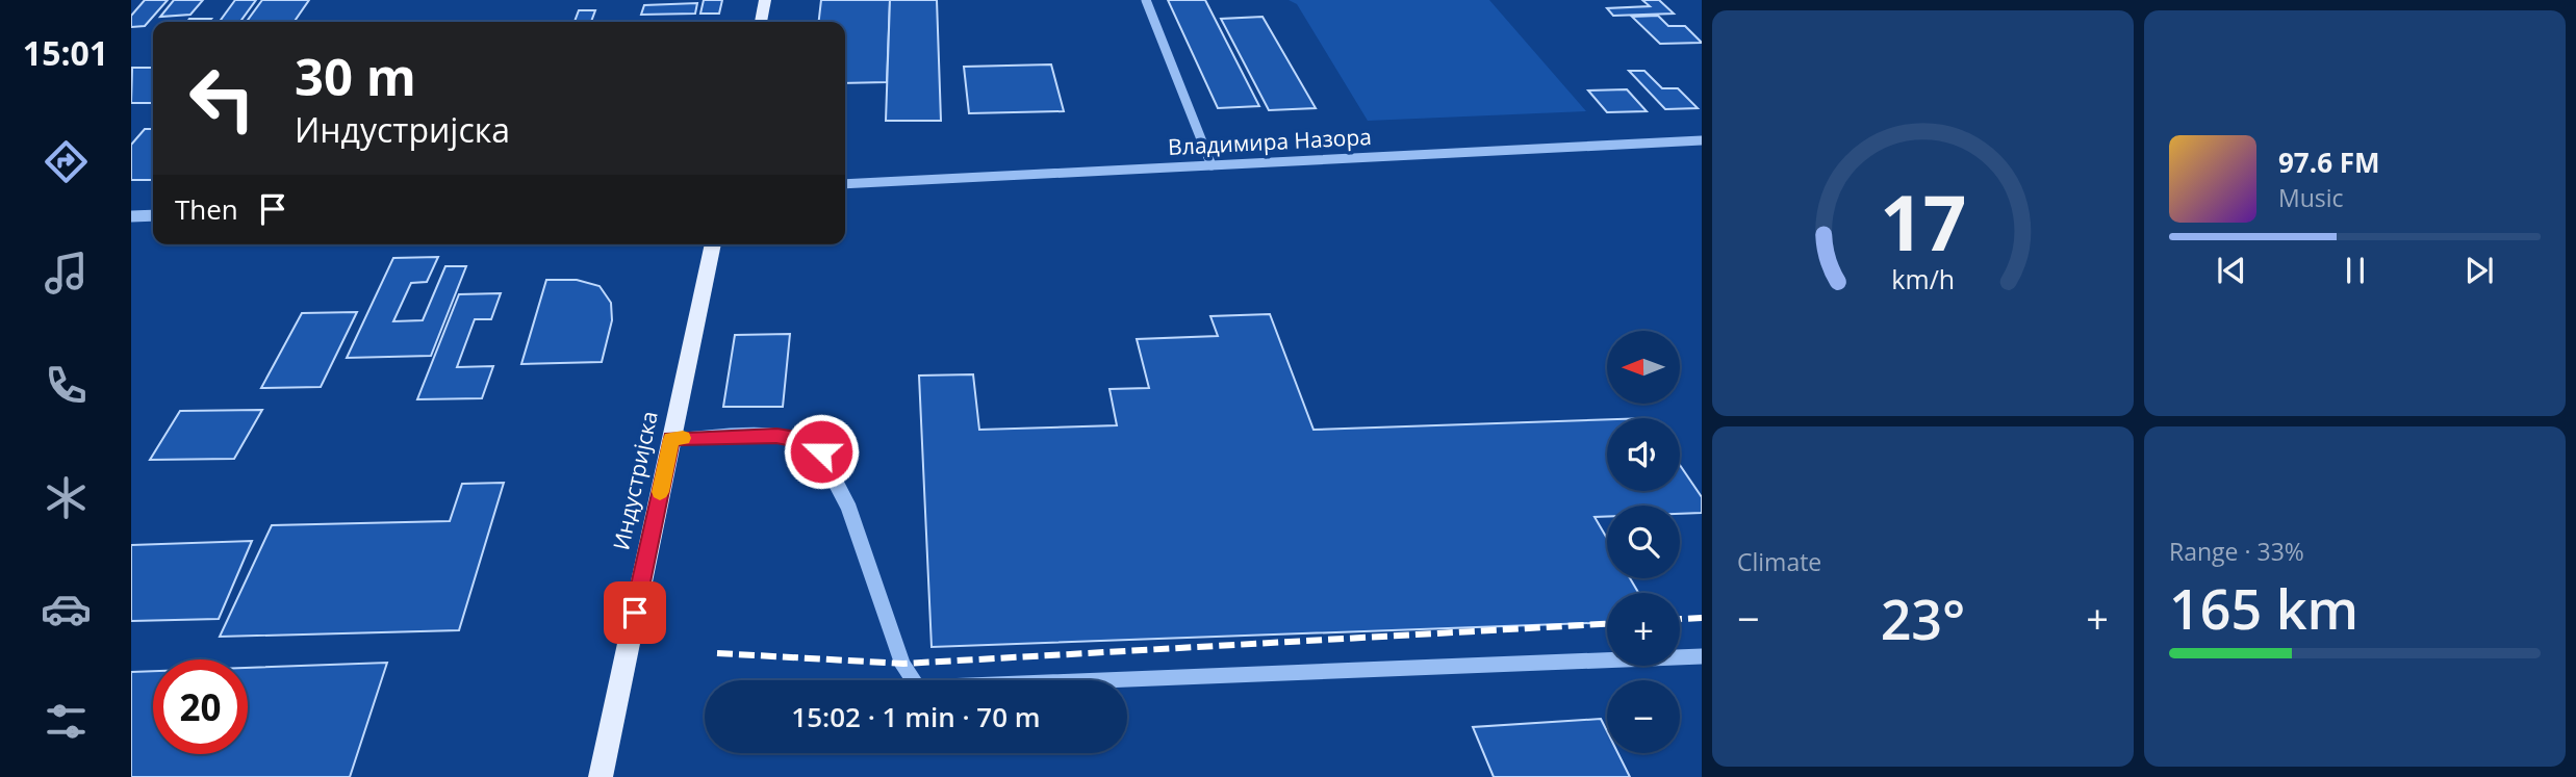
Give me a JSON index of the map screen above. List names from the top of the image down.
{
  "streets": {
    "main road": ["Индустријска"],
    "street": ["Владимира Назора"]
  },
  "north": "left",
  "page": {
    "tabs": "15:01",
    "turn": ["30 m", "Индустријска"],
    "song": ["97.6 FM", "Music"],
    "then": "Then",
    "map_buttons": ["+", "−"],
    "tile": [
      "Climate",
      ["Range · 33%", "165 km"]
    ],
    "heat": ["−", "23°", "+"],
    "limit": "20",
    "trip": "15:02 · 1 min · 70 m",
    "gauge": ["17", "km/h"]
  }
}
